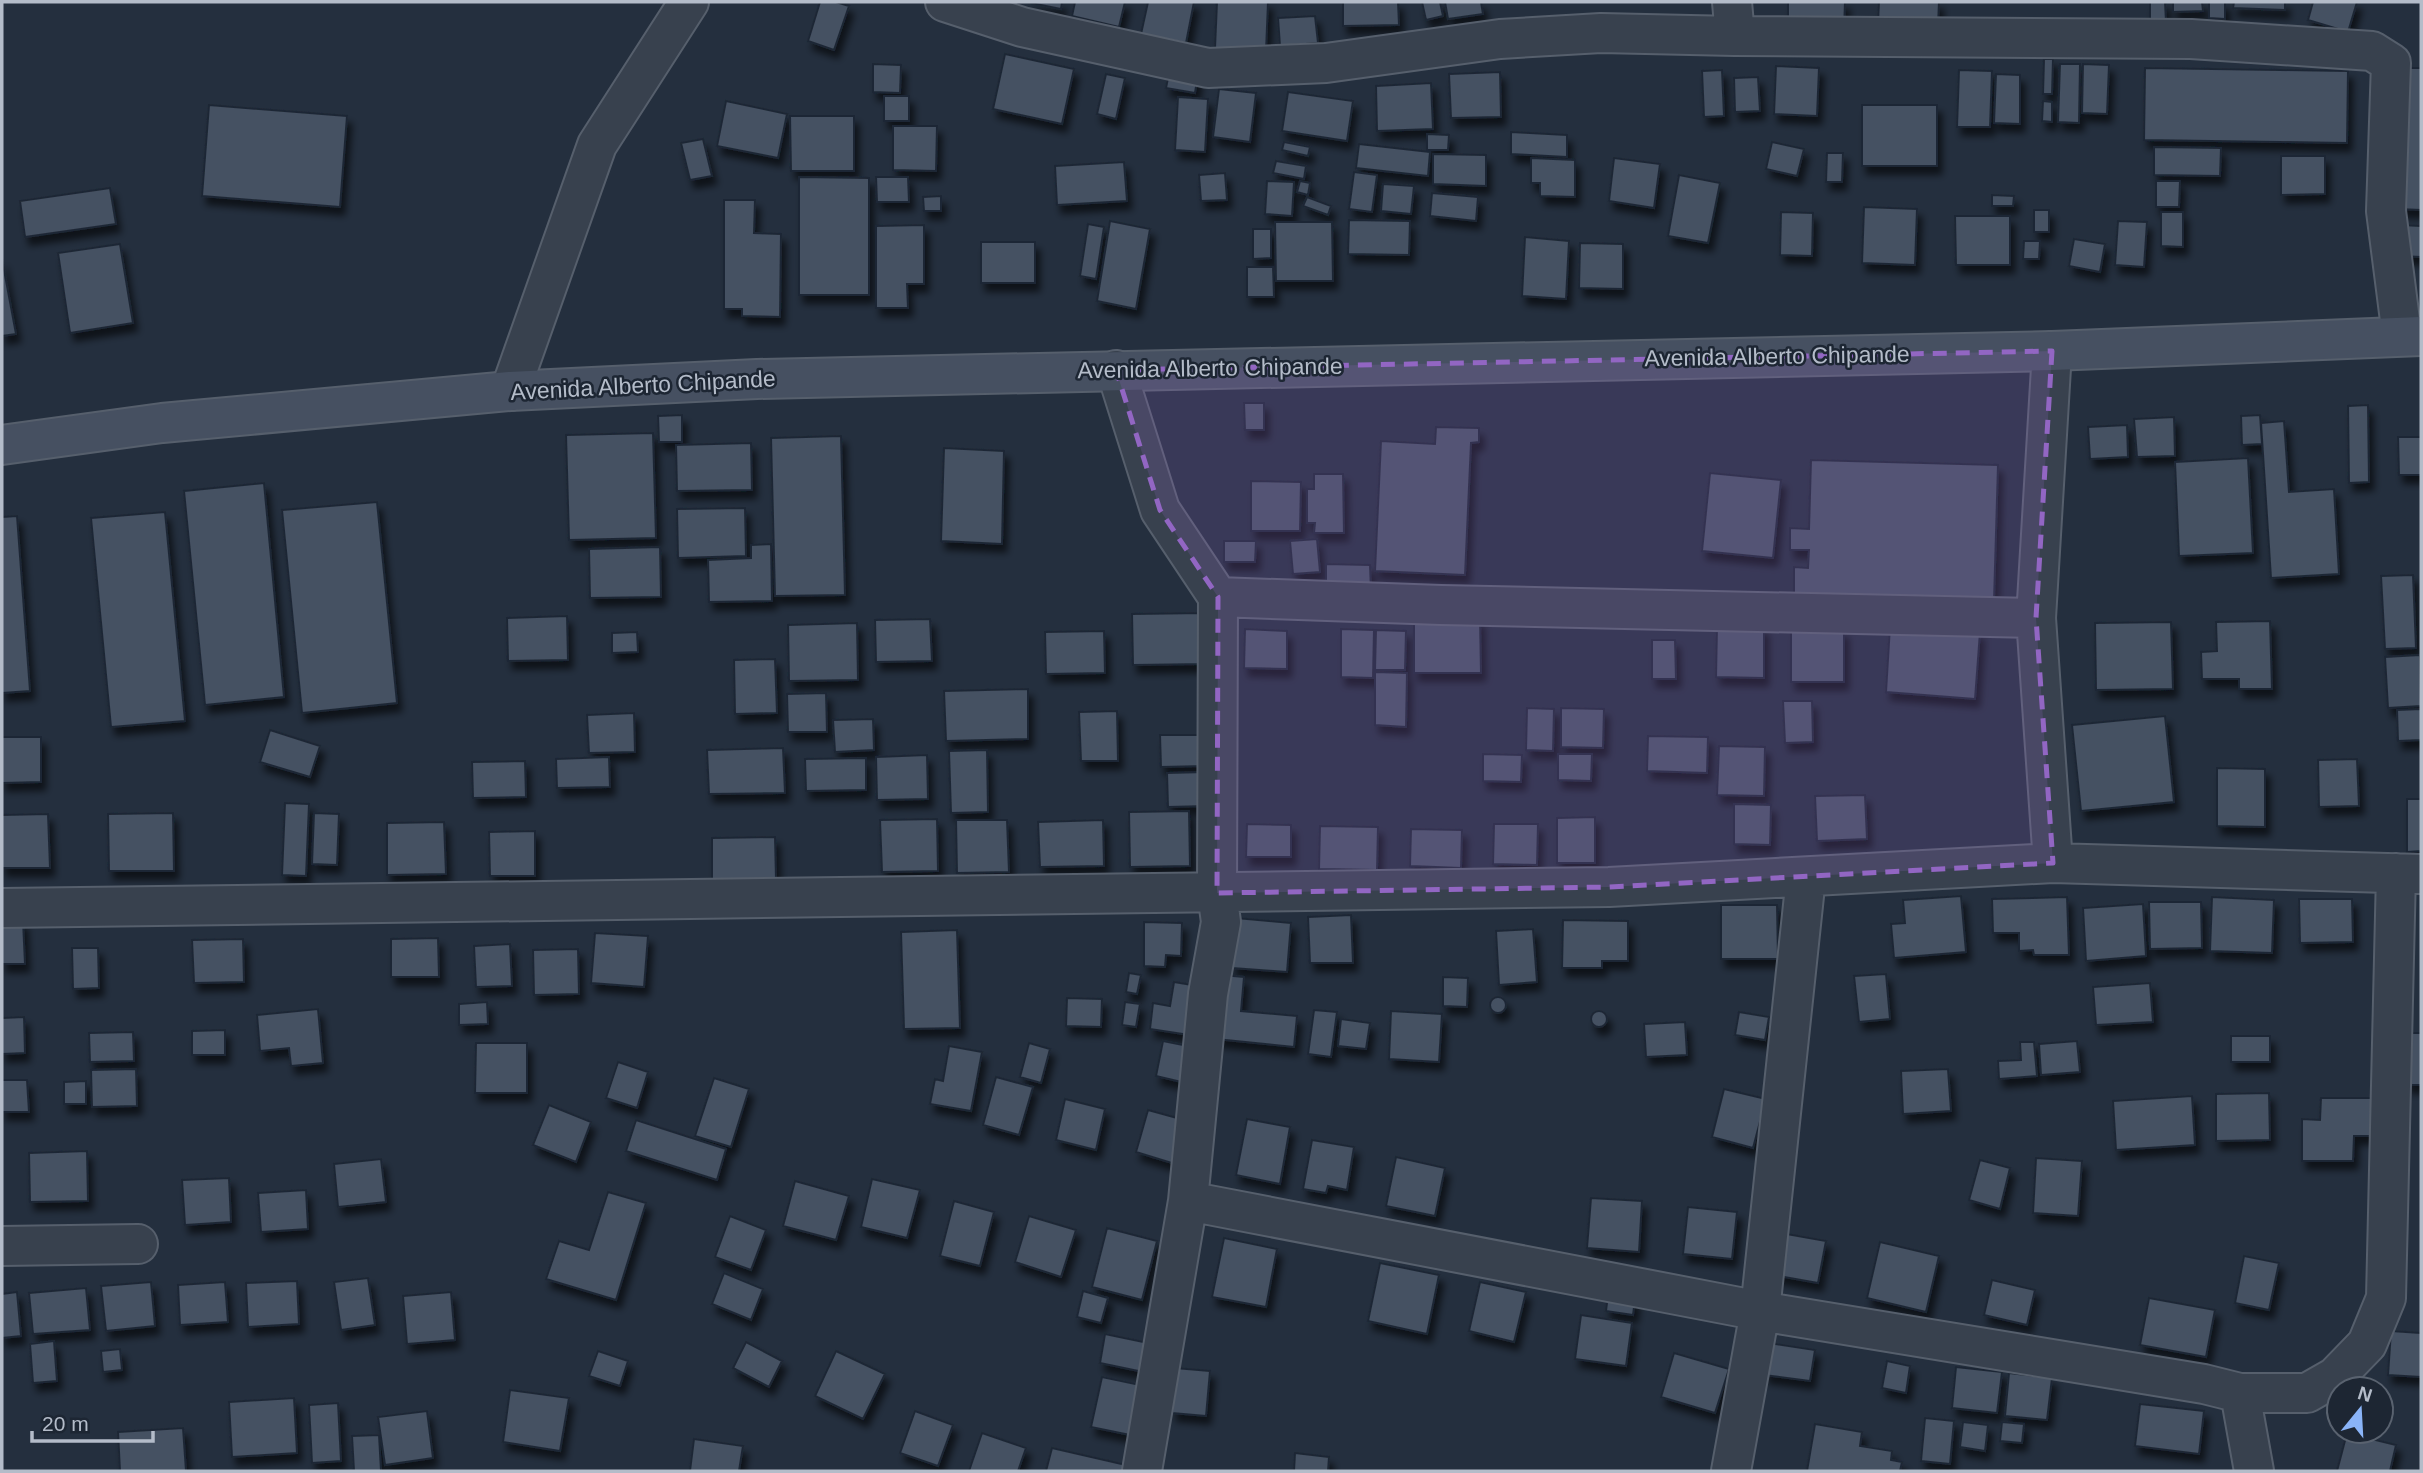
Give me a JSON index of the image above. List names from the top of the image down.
{
  "streets": {
    "main road": ["Avenida Alberto Chipande"]
  },
  "scale_bar": "20 m",
  "north": "top"
}
